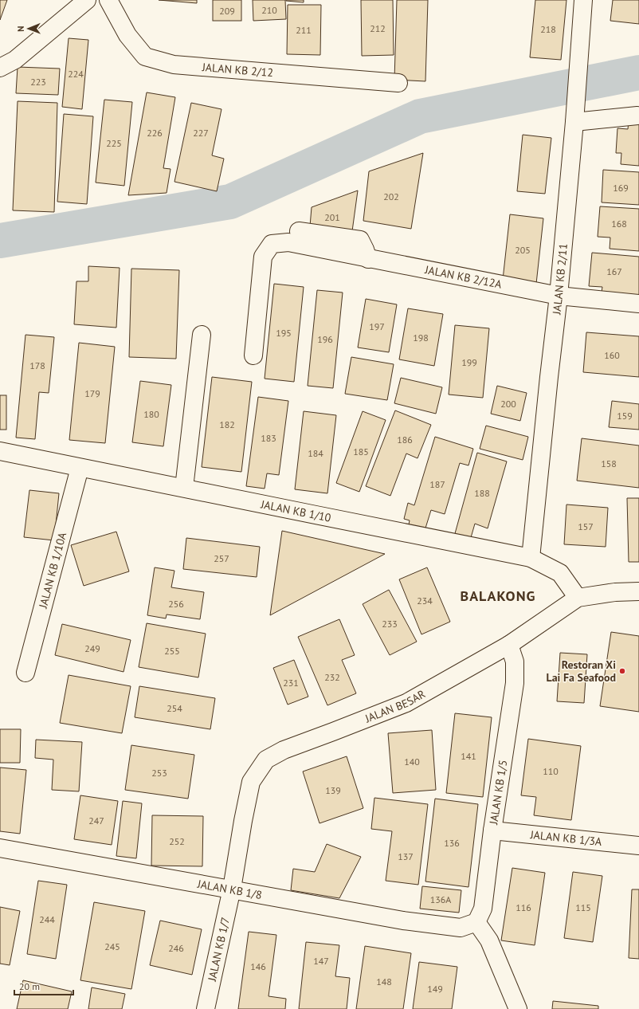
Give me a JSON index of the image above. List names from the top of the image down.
{
  "streets": {
    "street": [
      "JALAN KB 2/12",
      "JALAN KB 2/12A",
      "JALAN KB 2/11",
      "JALAN KB 1/10",
      "JALAN KB 1/10A",
      "JALAN BESAR",
      "JALAN KB 1/5",
      "JALAN KB 1/3A",
      "JALAN KB 1/8",
      "JALAN KB 1/7"
    ]
  },
  "crossings": [
    ["JALAN KB 2/12A", "JALAN KB 2/11"],
    ["JALAN KB 2/11", "JALAN KB 1/10"],
    ["JALAN KB 1/10", "JALAN KB 1/10A"],
    ["JALAN KB 1/10", "JALAN BESAR"],
    ["JALAN BESAR", "JALAN KB 1/5"],
    ["JALAN BESAR", "JALAN KB 1/8"],
    ["JALAN BESAR", "JALAN KB 1/7"],
    ["JALAN KB 1/5", "JALAN KB 1/3A"],
    ["JALAN KB 1/5", "JALAN KB 1/8"],
    ["JALAN KB 1/8", "JALAN KB 1/7"]
  ],
  "districts": ["BALAKONG"],
  "places": ["Restoran Xi Lai Fa Seafood"],
  "house_numbers": [
    "210",
    "209",
    "212",
    "218",
    "211",
    "224",
    "223",
    "226",
    "227",
    "225",
    "169",
    "202",
    "201",
    "168",
    "205",
    "167",
    "197",
    "195",
    "198",
    "196",
    "160",
    "199",
    "178",
    "179",
    "200",
    "180",
    "159",
    "182",
    "183",
    "186",
    "185",
    "184",
    "158",
    "187",
    "188",
    "157",
    "257",
    "234",
    "256",
    "233",
    "249",
    "255",
    "232",
    "231",
    "254",
    "141",
    "140",
    "110",
    "253",
    "139",
    "247",
    "252",
    "136",
    "137",
    "136A",
    "116",
    "115",
    "244",
    "245",
    "246",
    "147",
    "146",
    "148",
    "149"
  ],
  "scale_bar": "20 m",
  "north": "left"
}
